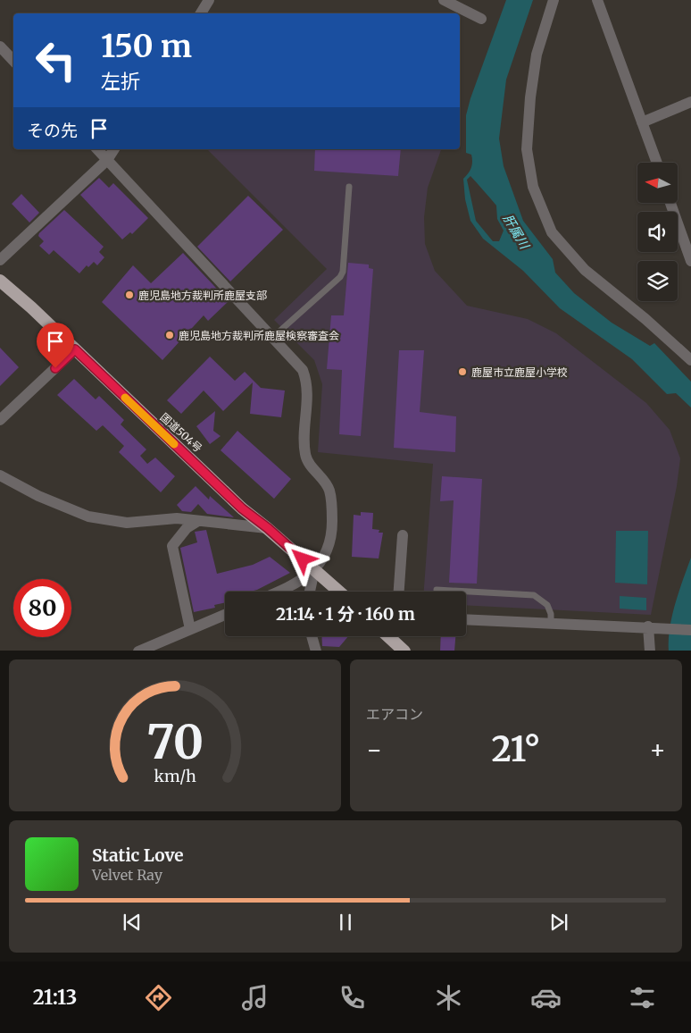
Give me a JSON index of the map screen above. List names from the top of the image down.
{
  "streets": {
    "highway": ["国道504号"]
  },
  "water": ["肝属川"],
  "places": ["鹿児島地方裁判所鹿屋支部", "鹿児島地方裁判所鹿屋検察審査会", "鹿屋市立鹿屋小学校"],
  "north": "left",
  "page": {
    "turn": ["150 m", "左折"],
    "then": "その先",
    "limit": "80",
    "trip": "21:14 · 1 分 · 160 m",
    "tile": "エアコン",
    "heat": ["−", "21°", "+"],
    "song": ["Static Love", "Velvet Ray"],
    "tabs": "21:13",
    "gauge": ["70", "km/h"]
  }
}
